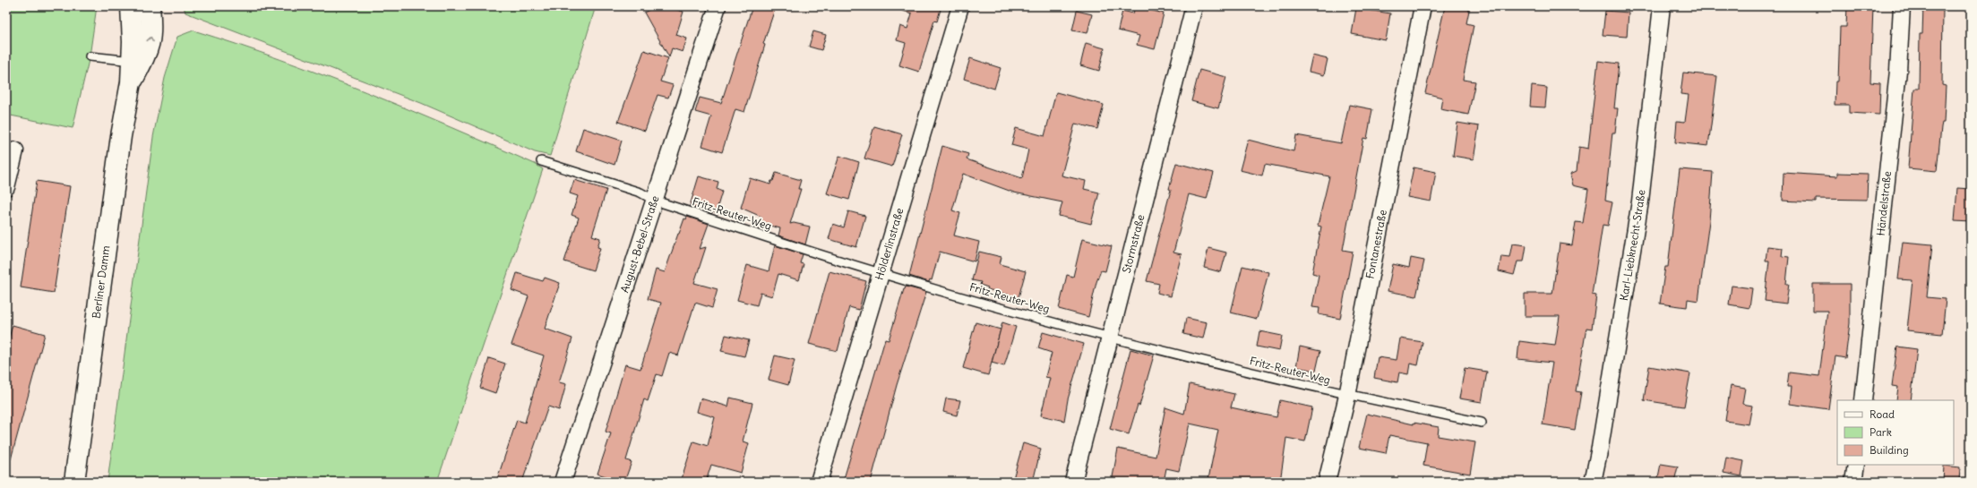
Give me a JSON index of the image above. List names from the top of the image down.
{
  "streets": {
    "main road": ["Berliner Damm"],
    "street": [
      "Händelstraße",
      "Hölderlinstraße",
      "August-Bebel-Straße",
      "Stormstraße",
      "Fontanestraße",
      "Karl-Liebknecht-Straße"
    ],
    "lane": ["Fritz-Reuter-Weg"]
  },
  "crossings": [
    ["Fritz-Reuter-Weg", "Hölderlinstraße"],
    ["Fritz-Reuter-Weg", "August-Bebel-Straße"],
    ["Fritz-Reuter-Weg", "Stormstraße"],
    ["Fritz-Reuter-Weg", "Fontanestraße"]
  ],
  "legend": ["Road", "Park", "Building"]
}
